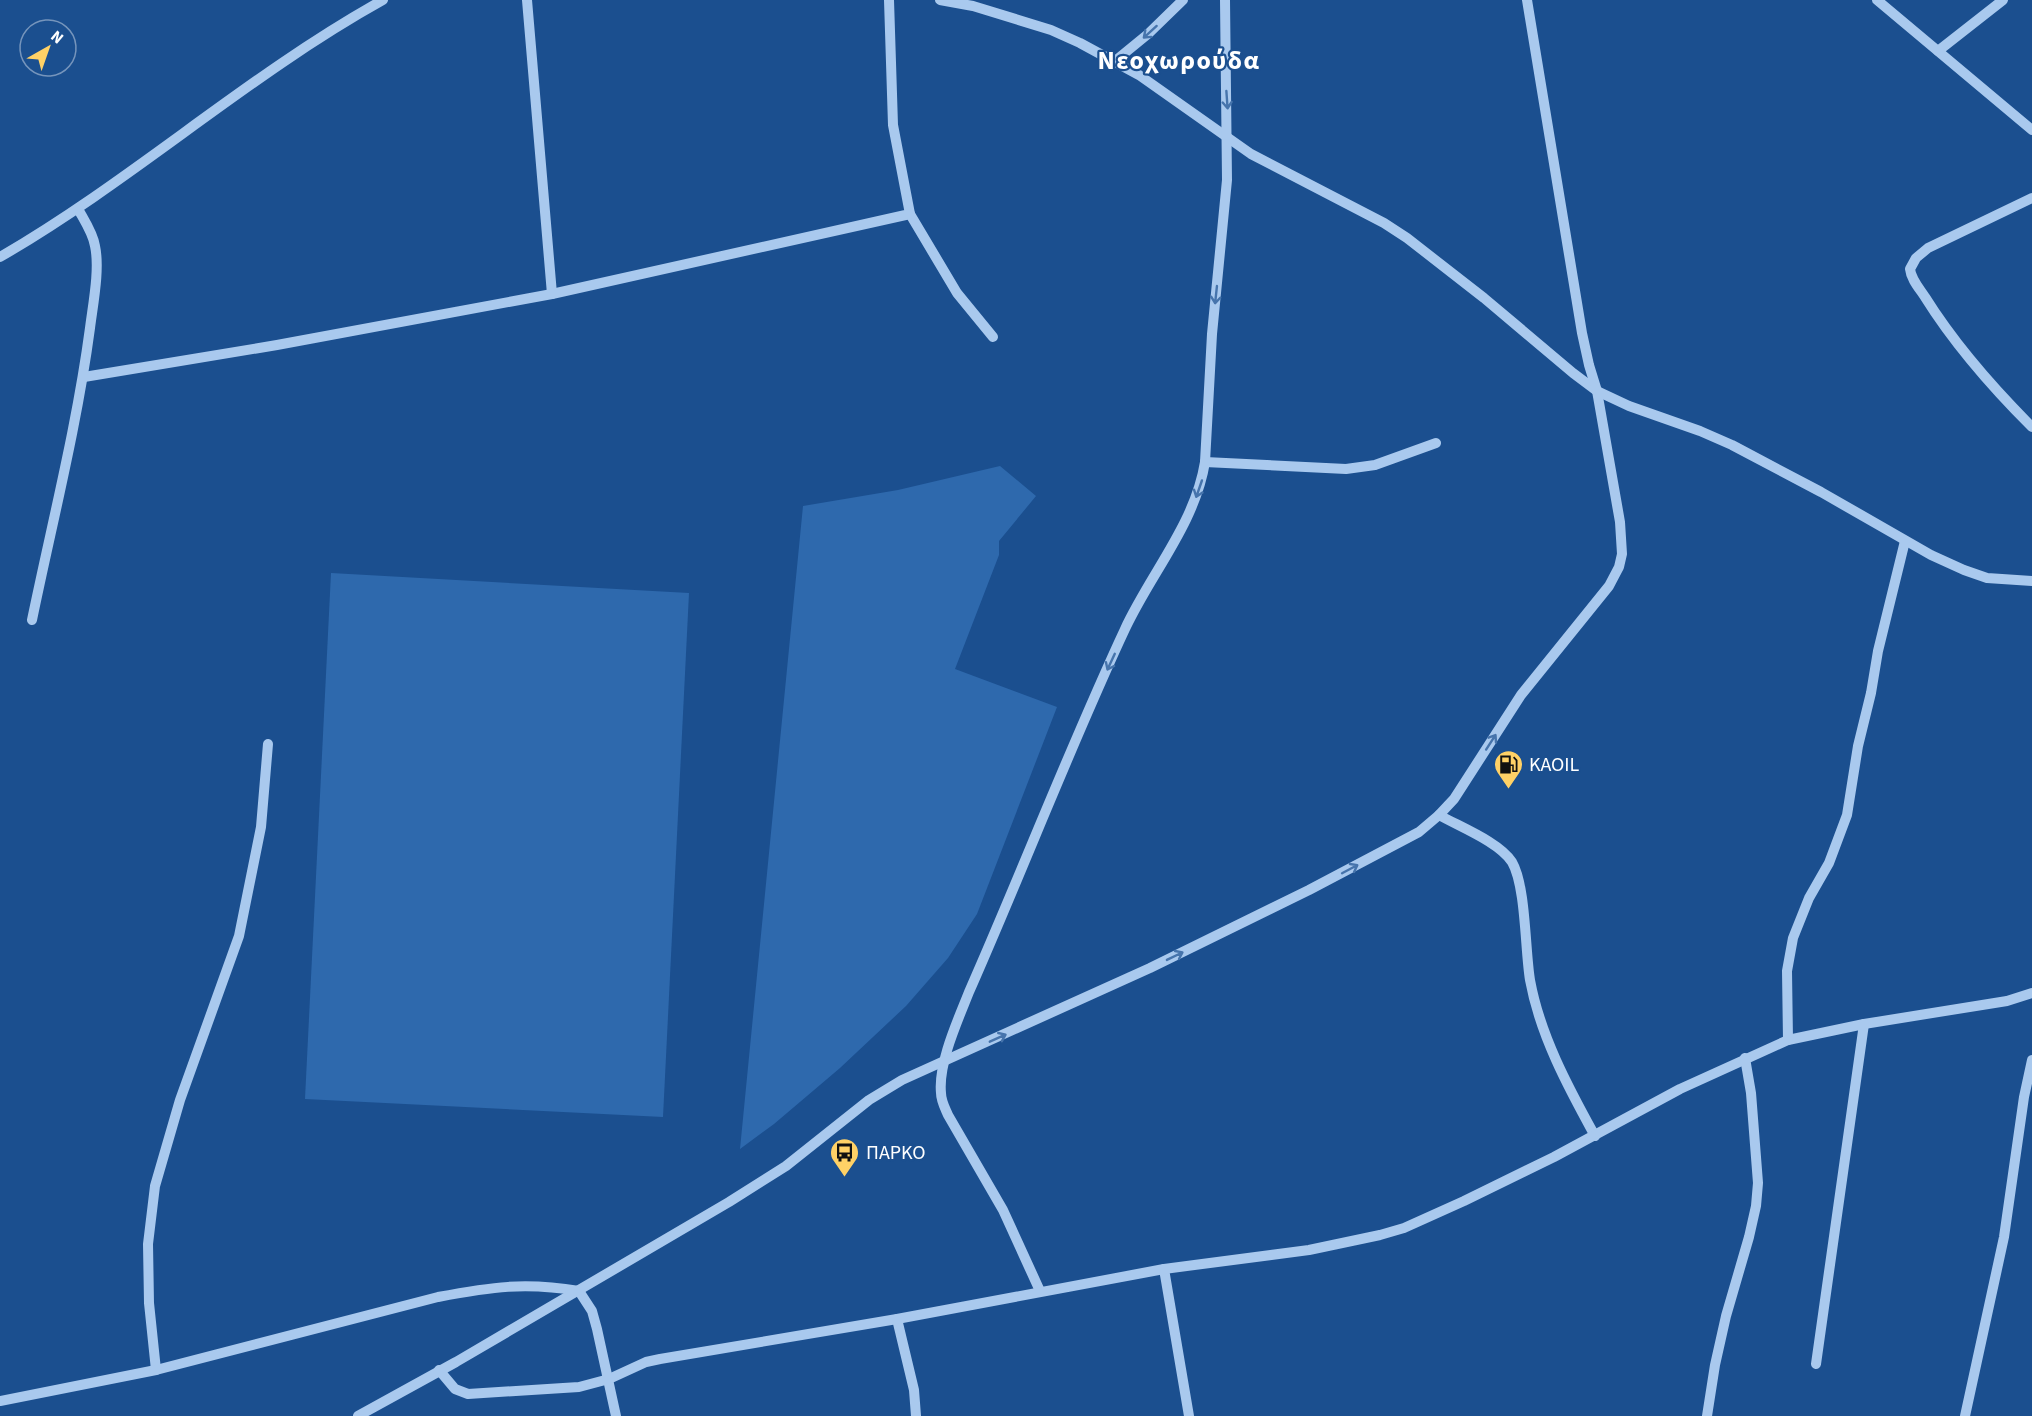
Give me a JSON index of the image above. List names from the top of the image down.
{
  "districts": ["Νεοχωρούδα"],
  "places": {
    "fuel station": ["KAOIL"],
    "bus stop": ["ΠΑΡΚΟ"]
  },
  "north": "top right"
}
